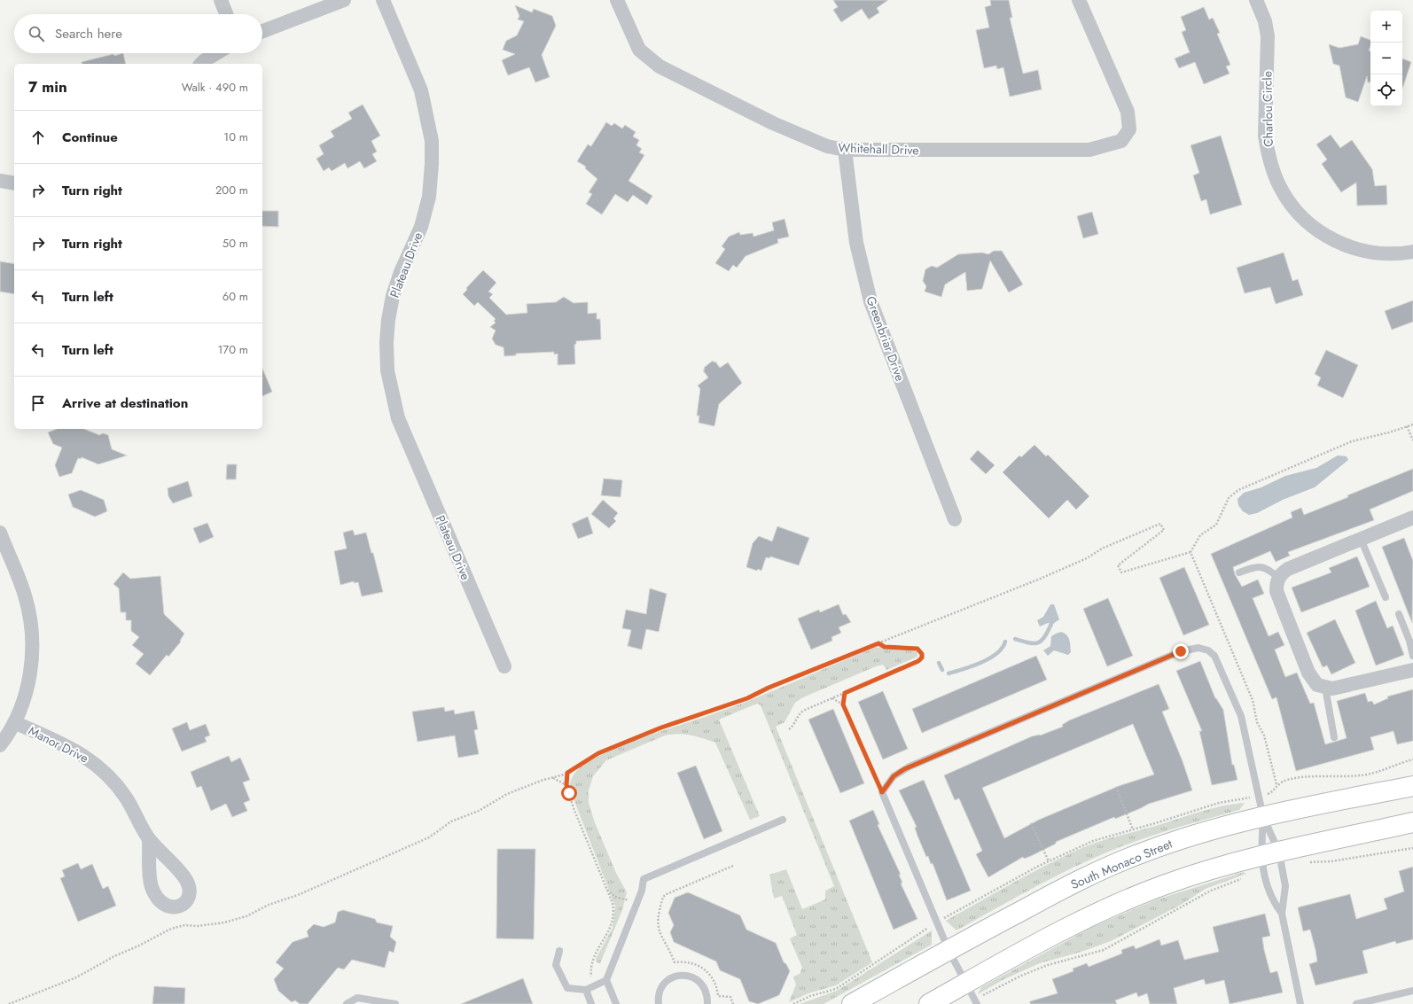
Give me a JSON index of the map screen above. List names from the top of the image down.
{
  "streets": {
    "main road": ["South Monaco Street"],
    "street": [
      "Charlou Circle",
      "Whitehall Drive",
      "Plateau Drive",
      "Greenbriar Drive",
      "Manor Drive"
    ]
  },
  "crossings": [
    ["Whitehall Drive", "Greenbriar Drive"]
  ],
  "page": {
    "map_buttons": ["+", "−"],
    "search": "Search here",
    "heading": ["7 min", "Walk · 490 m"],
    "list": [
      ["Continue", "10 m"],
      ["Turn right", "200 m"],
      ["Turn right", "50 m"],
      ["Turn left", "60 m"],
      ["Turn left", "170 m"],
      "Arrive at destination"
    ]
  }
}
